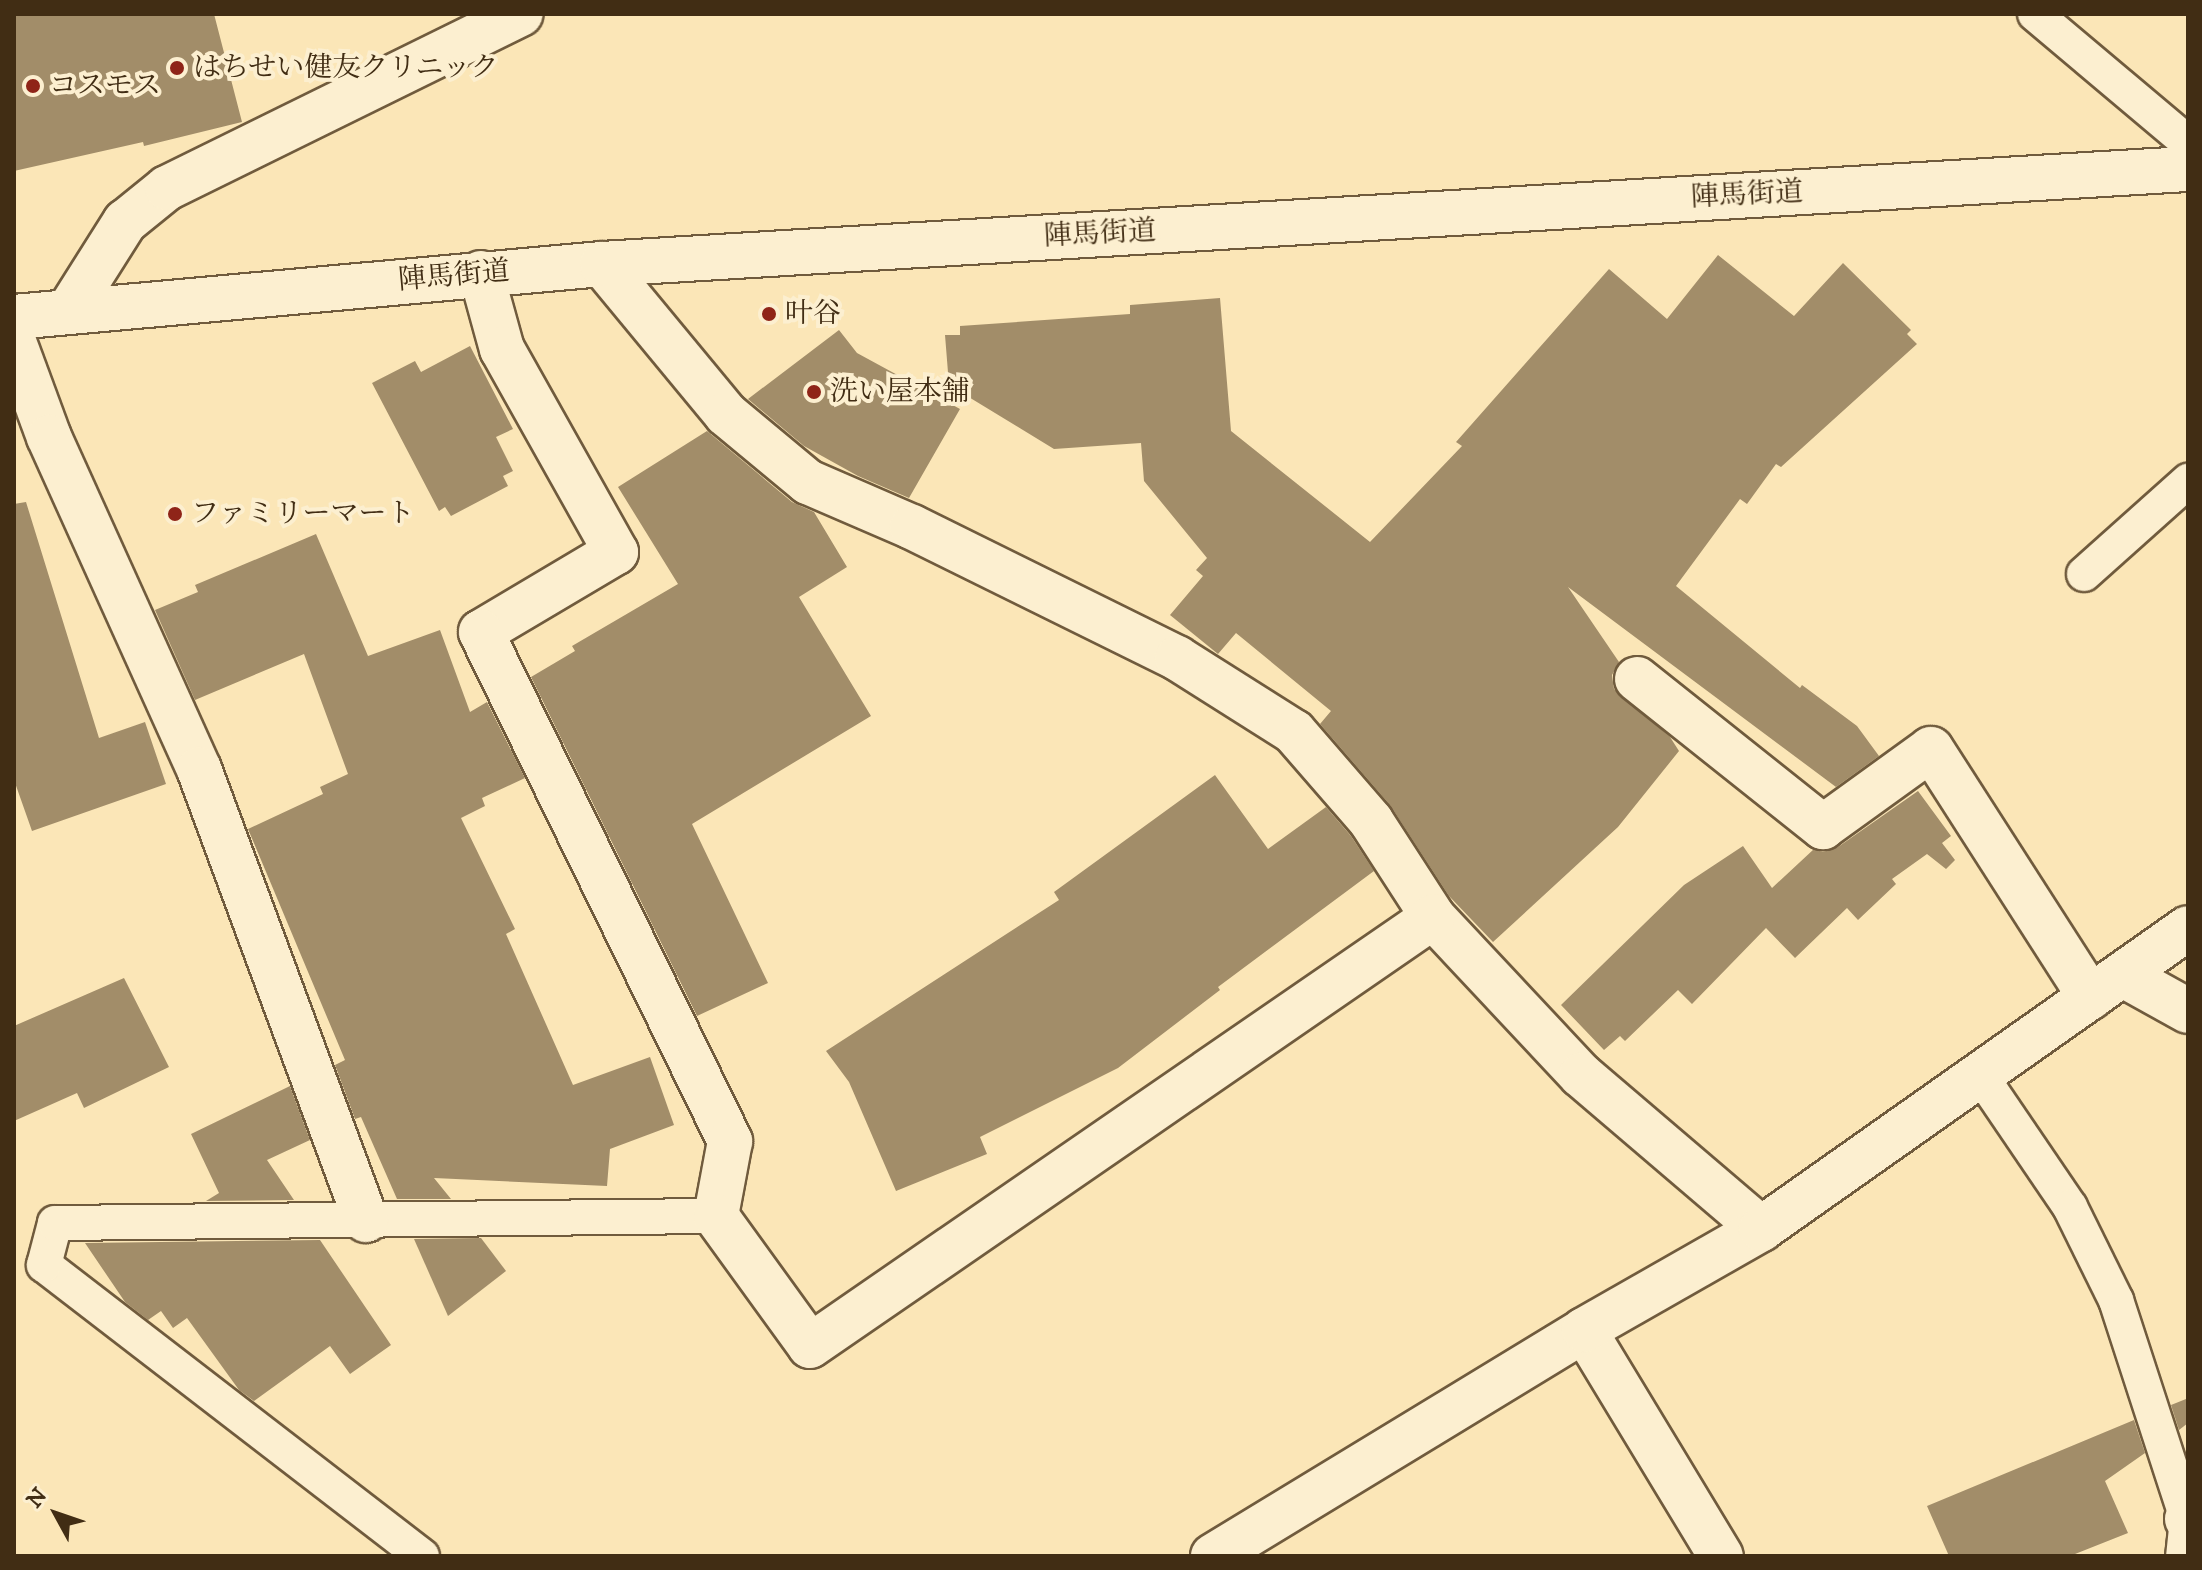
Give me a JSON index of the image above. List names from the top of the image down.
{
  "streets": {
    "street": ["陣馬街道"]
  },
  "places": [
    "はちせい健友クリニック",
    "コスモス",
    "叶谷",
    "洗い屋本舗",
    "ファミリーマート"
  ],
  "north": "top left"
}
